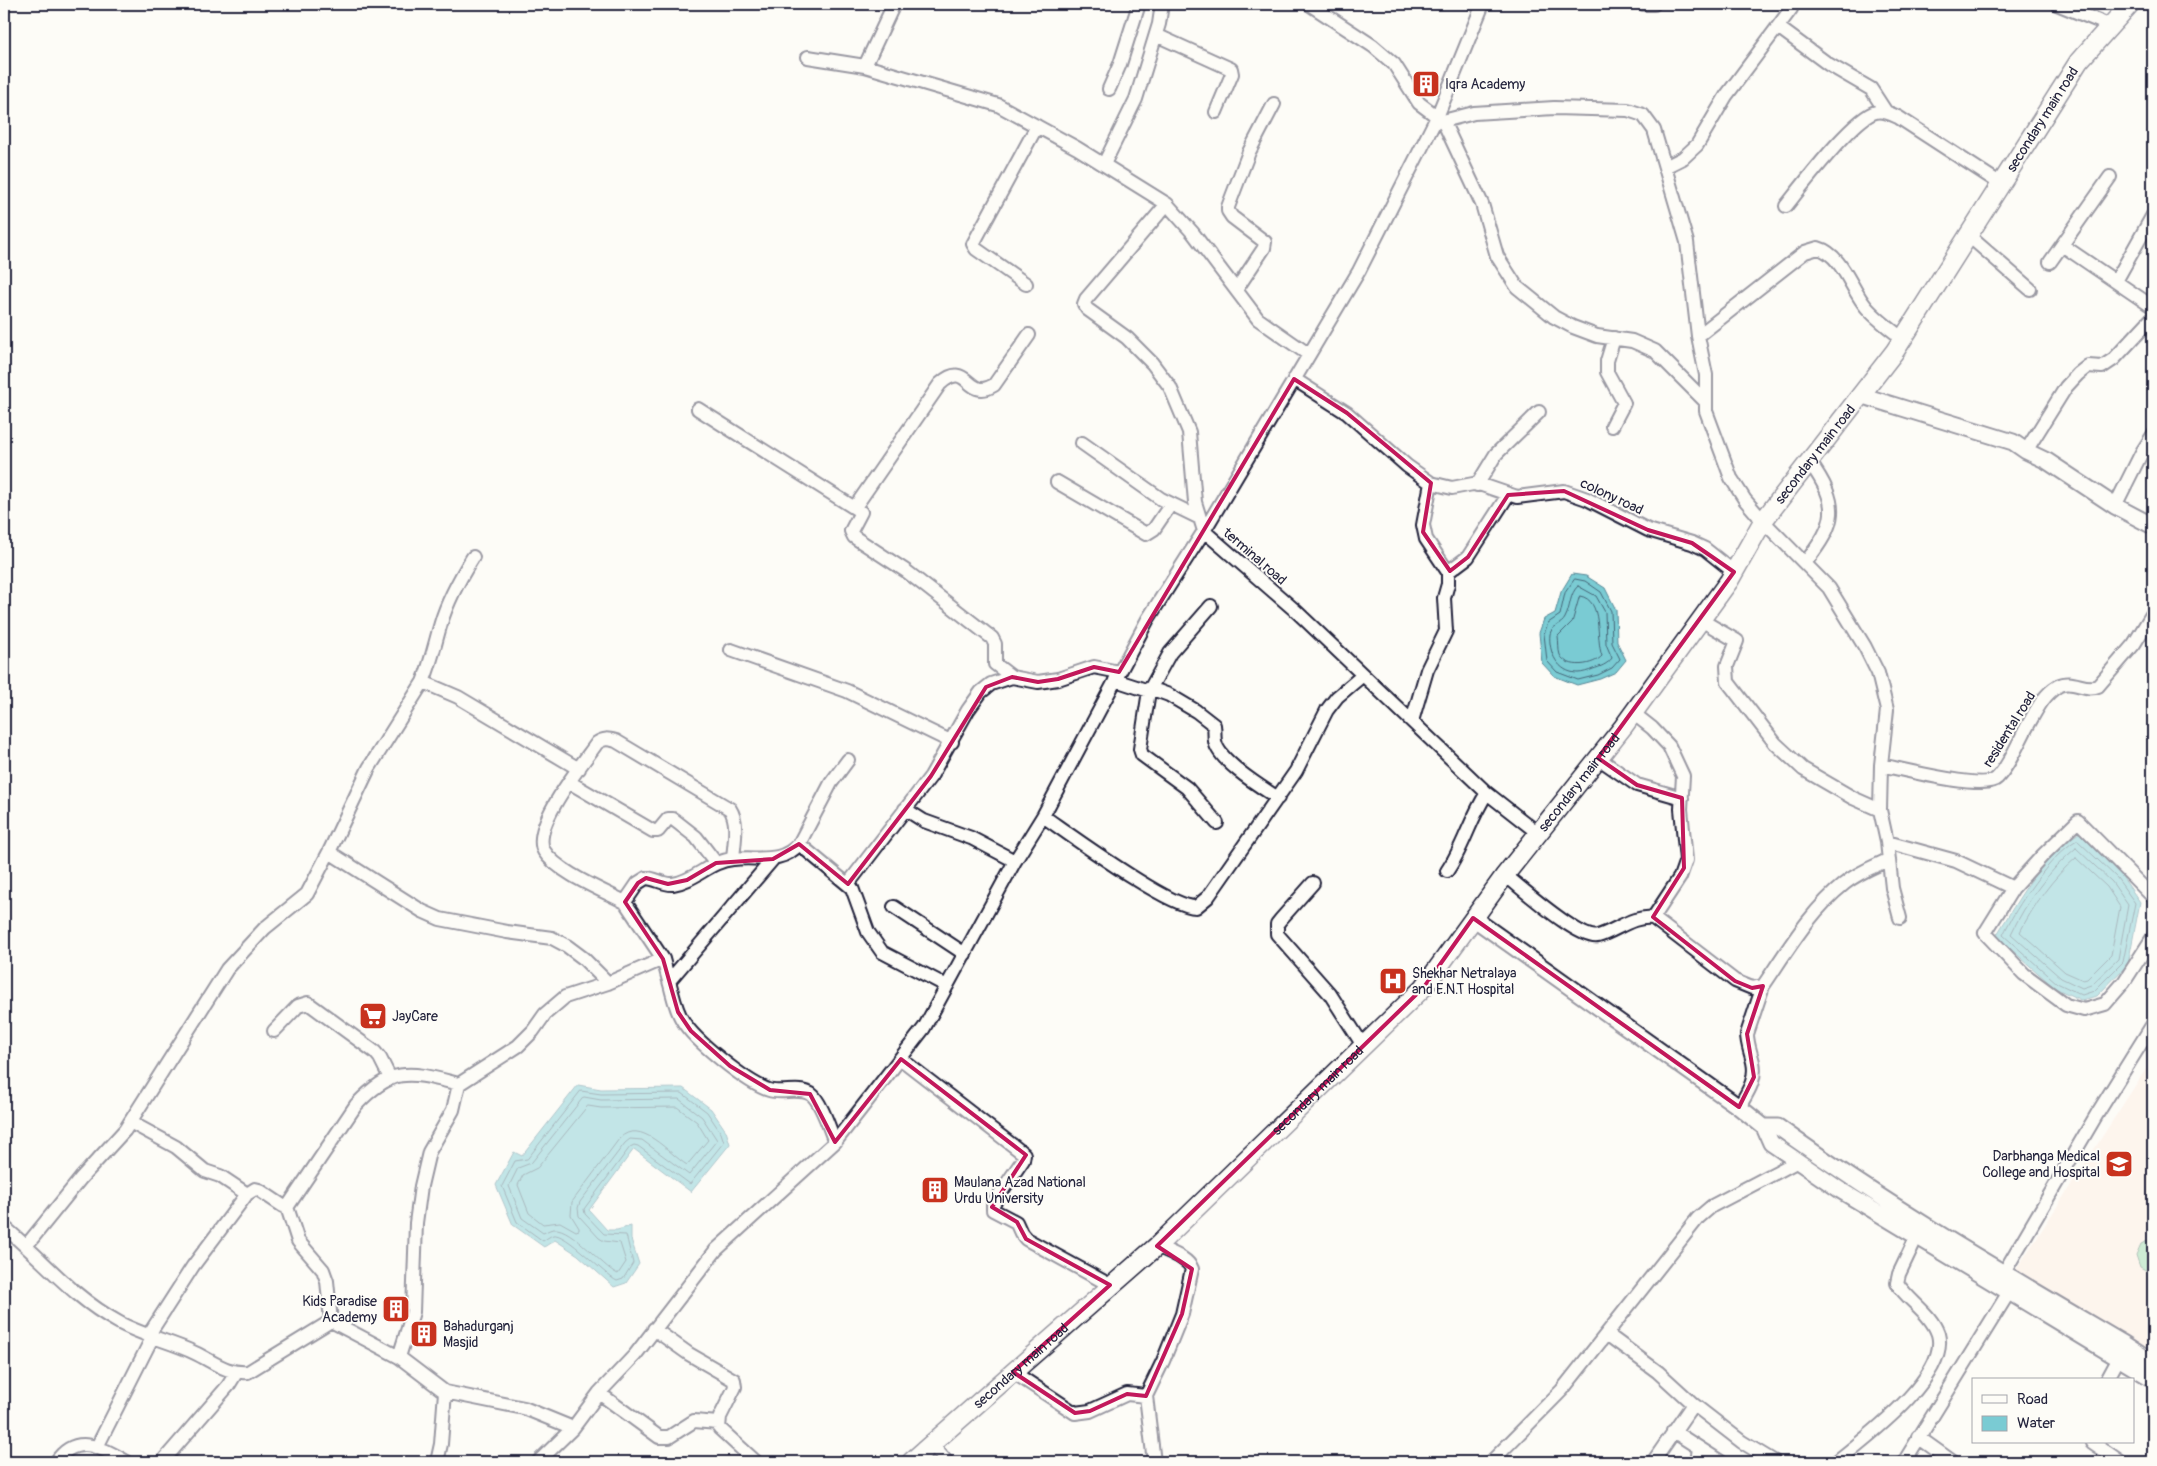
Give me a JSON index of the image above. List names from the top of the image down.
{
  "streets": {
    "main road": ["secondary main road"],
    "street": ["colony road", "terminal road", "residental road"]
  },
  "crossings": [
    ["secondary main road", "colony road"],
    ["secondary main road", "terminal road"]
  ],
  "places": {
    "building": [
      "Iqra Academy",
      "Maulana Azad National Urdu University",
      "Kids Paradise Academy",
      "Bahadurganj Masjid"
    ],
    "hospital": ["Shekhar Netralaya and E.N.T Hospital"],
    "supermarket": ["JayCare"],
    "school or university": ["Darbhanga Medical College and Hospital"]
  },
  "legend": ["Road", "Water"]
}
